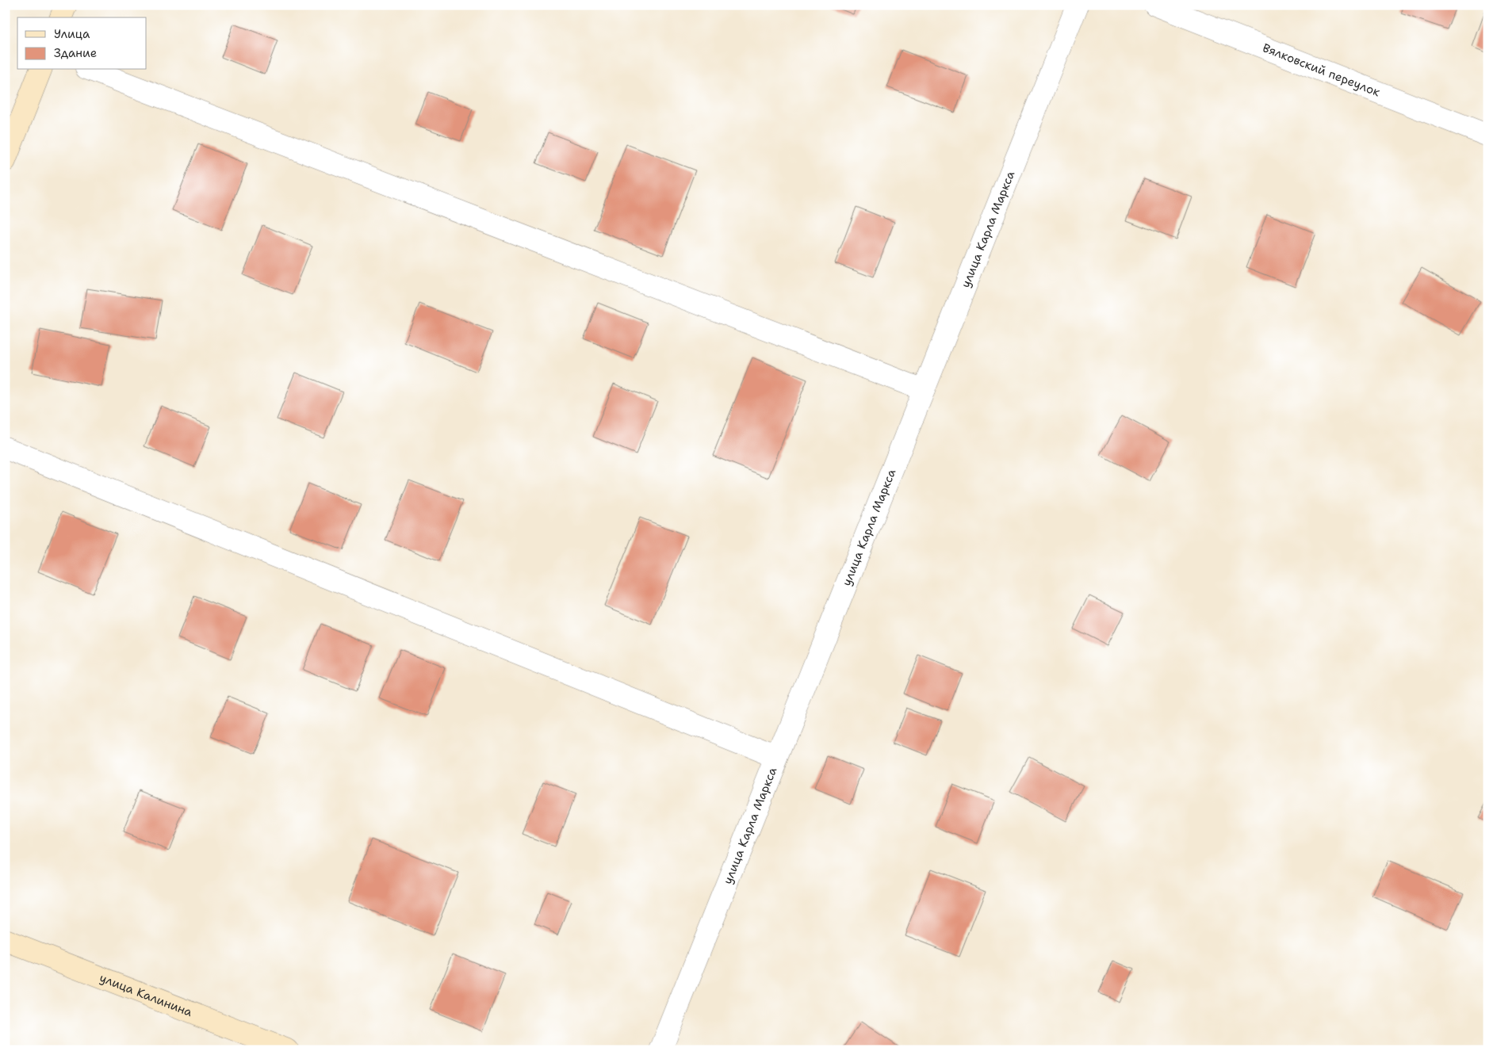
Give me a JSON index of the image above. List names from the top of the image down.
{
  "streets": {
    "street": ["Вялковский переулок", "улица Карла Маркса", "улица Калинина"]
  },
  "legend": ["Улица", "Здание"]
}
